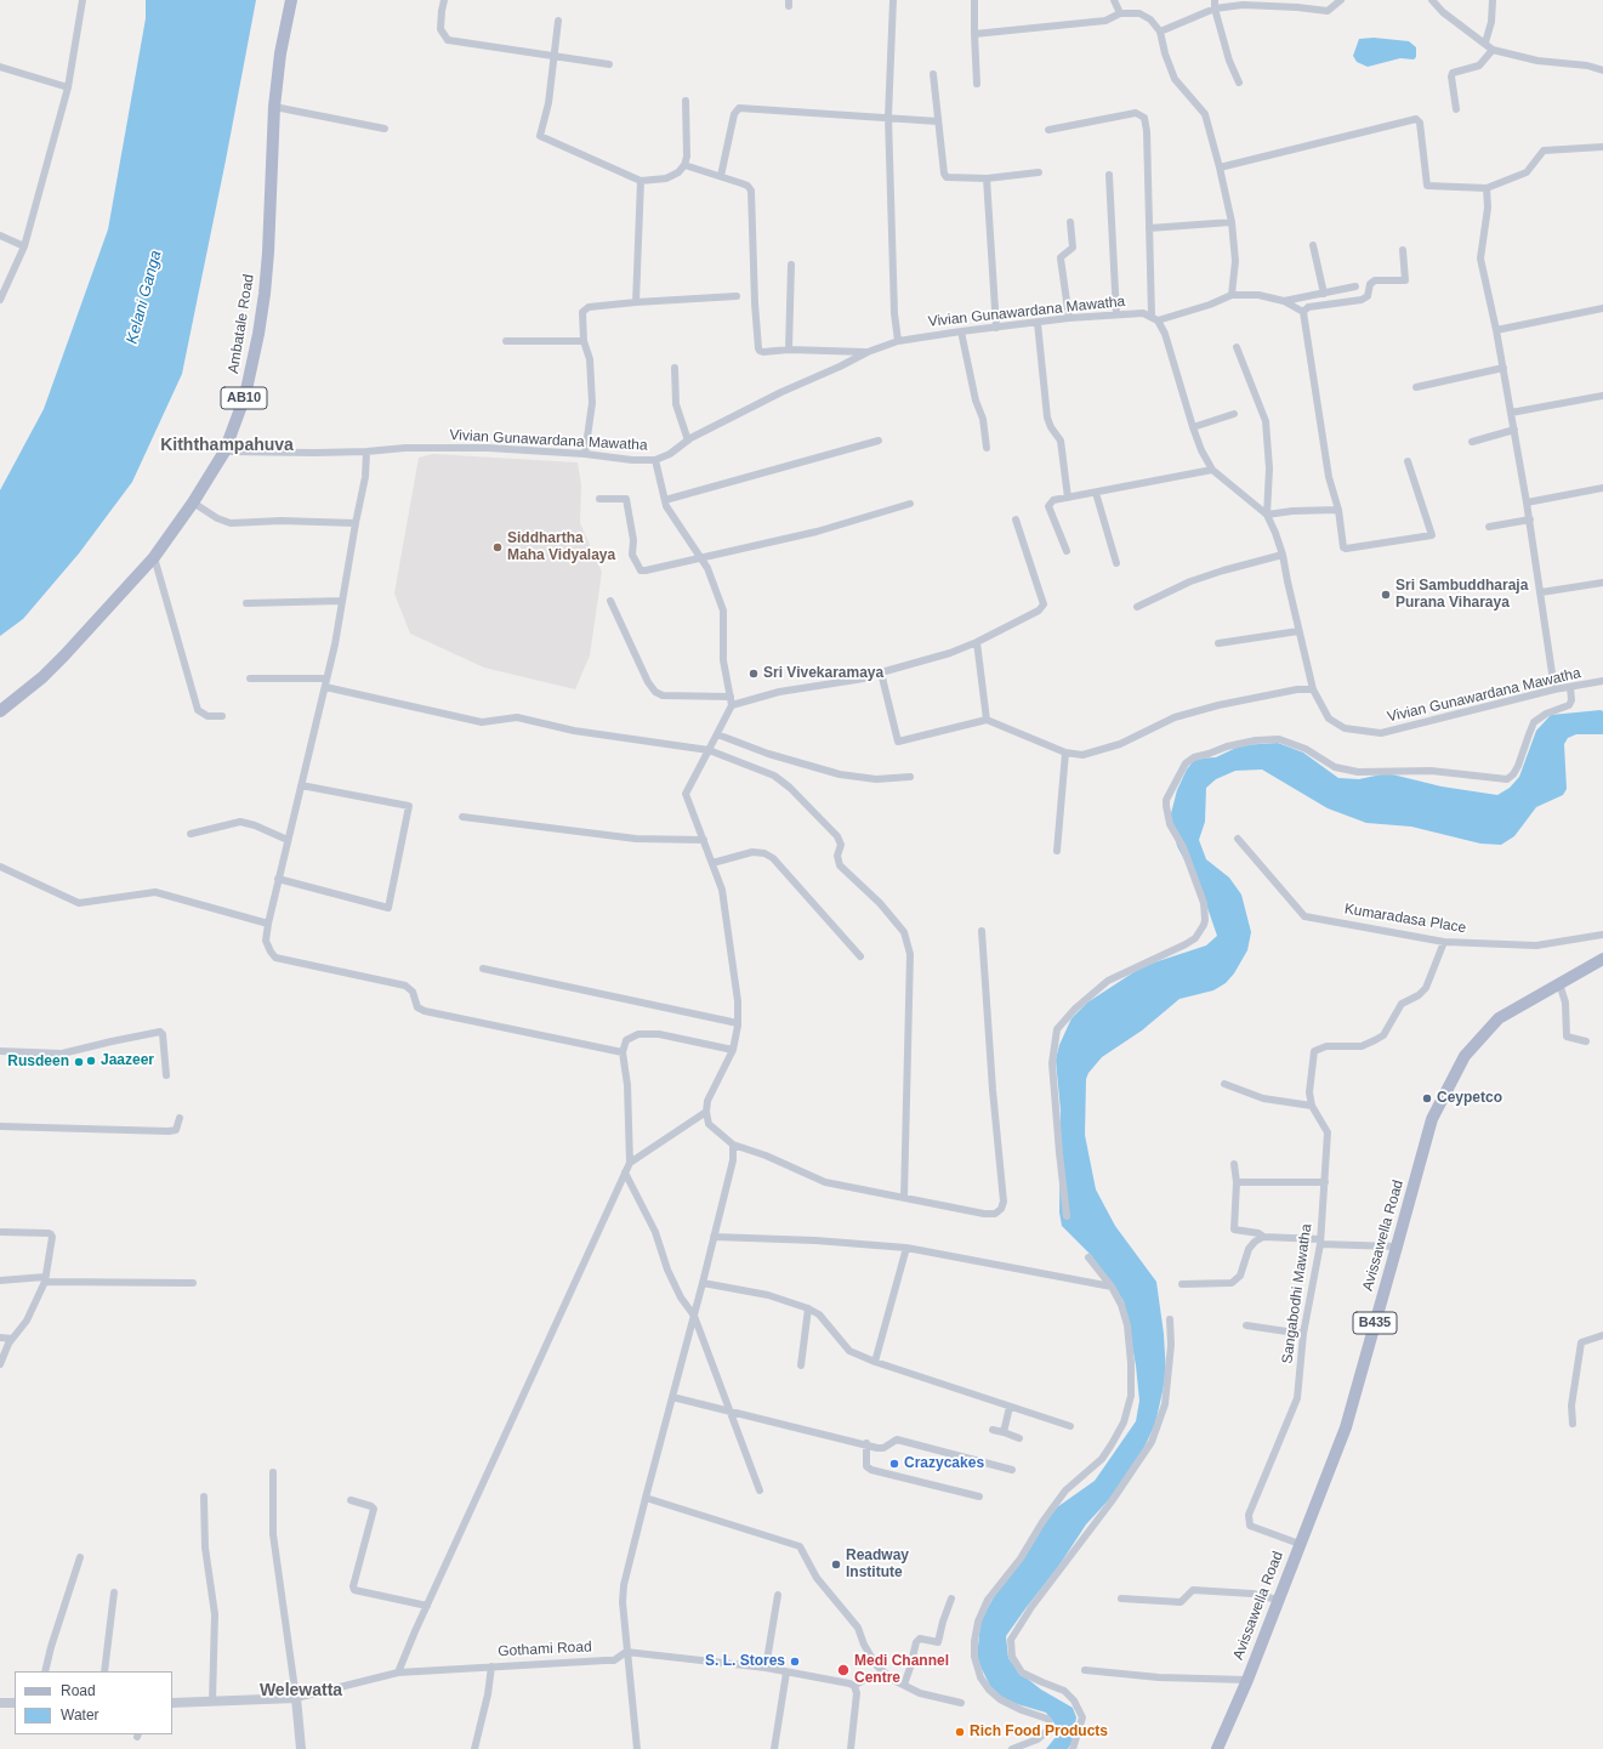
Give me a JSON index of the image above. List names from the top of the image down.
{
  "streets": {
    "main road": [
      "Ambatale Road",
      "AB10",
      "Avissawella Road",
      "B435"
    ],
    "street": [
      "Vivian Gunawardana Mawatha",
      "Kumaradasa Place",
      "Sangabodhi Mawatha",
      "Gothami Road"
    ]
  },
  "crossings": [
    ["Vivian Gunawardana Mawatha", "Ambatale Road"],
    ["Kumaradasa Place", "Sangabodhi Mawatha"],
    ["Avissawella Road", "Sangabodhi Mawatha"]
  ],
  "districts": ["Kiththampahuva", "Welewatta"],
  "water": ["Kelani Ganga"],
  "places": [
    "Siddhartha Maha Vidyalaya",
    "Sri Sambuddharaja Purana Viharaya",
    "Sri Vivekaramaya",
    "Jaazeer",
    "Rusdeen",
    "Ceypetco",
    "Crazycakes",
    "Readway Institute",
    "S. L. Stores",
    "Medi Channel Centre",
    "Rich Food Products"
  ],
  "legend": ["Road", "Water"]
}
